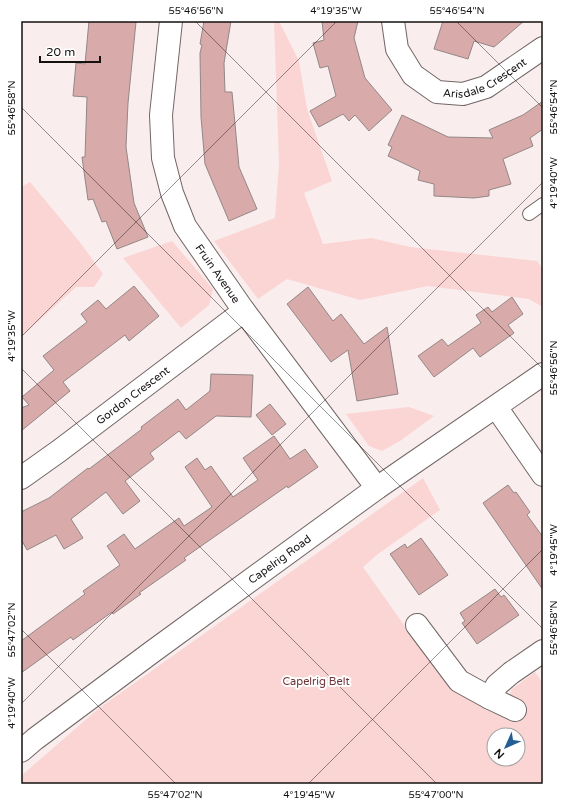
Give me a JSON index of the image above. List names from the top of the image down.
{
  "streets": {
    "street": [
      "Arisdale Crescent",
      "Fruin Avenue",
      "Gordon Crescent",
      "Capelrig Road"
    ]
  },
  "crossings": [
    ["Fruin Avenue", "Gordon Crescent"],
    ["Fruin Avenue", "Capelrig Road"]
  ],
  "parks": ["Capelrig Belt"],
  "scale_bar": "20 m",
  "north": "bottom left",
  "coordinates": [
    "55°46'56\"N",
    "4°19'35\"W",
    "55°46'54\"N",
    "55°46'58\"N",
    "4°19'40\"W",
    "4°19'45\"W",
    "55°47'02\"N",
    "55°47'00\"N"
  ]
}
